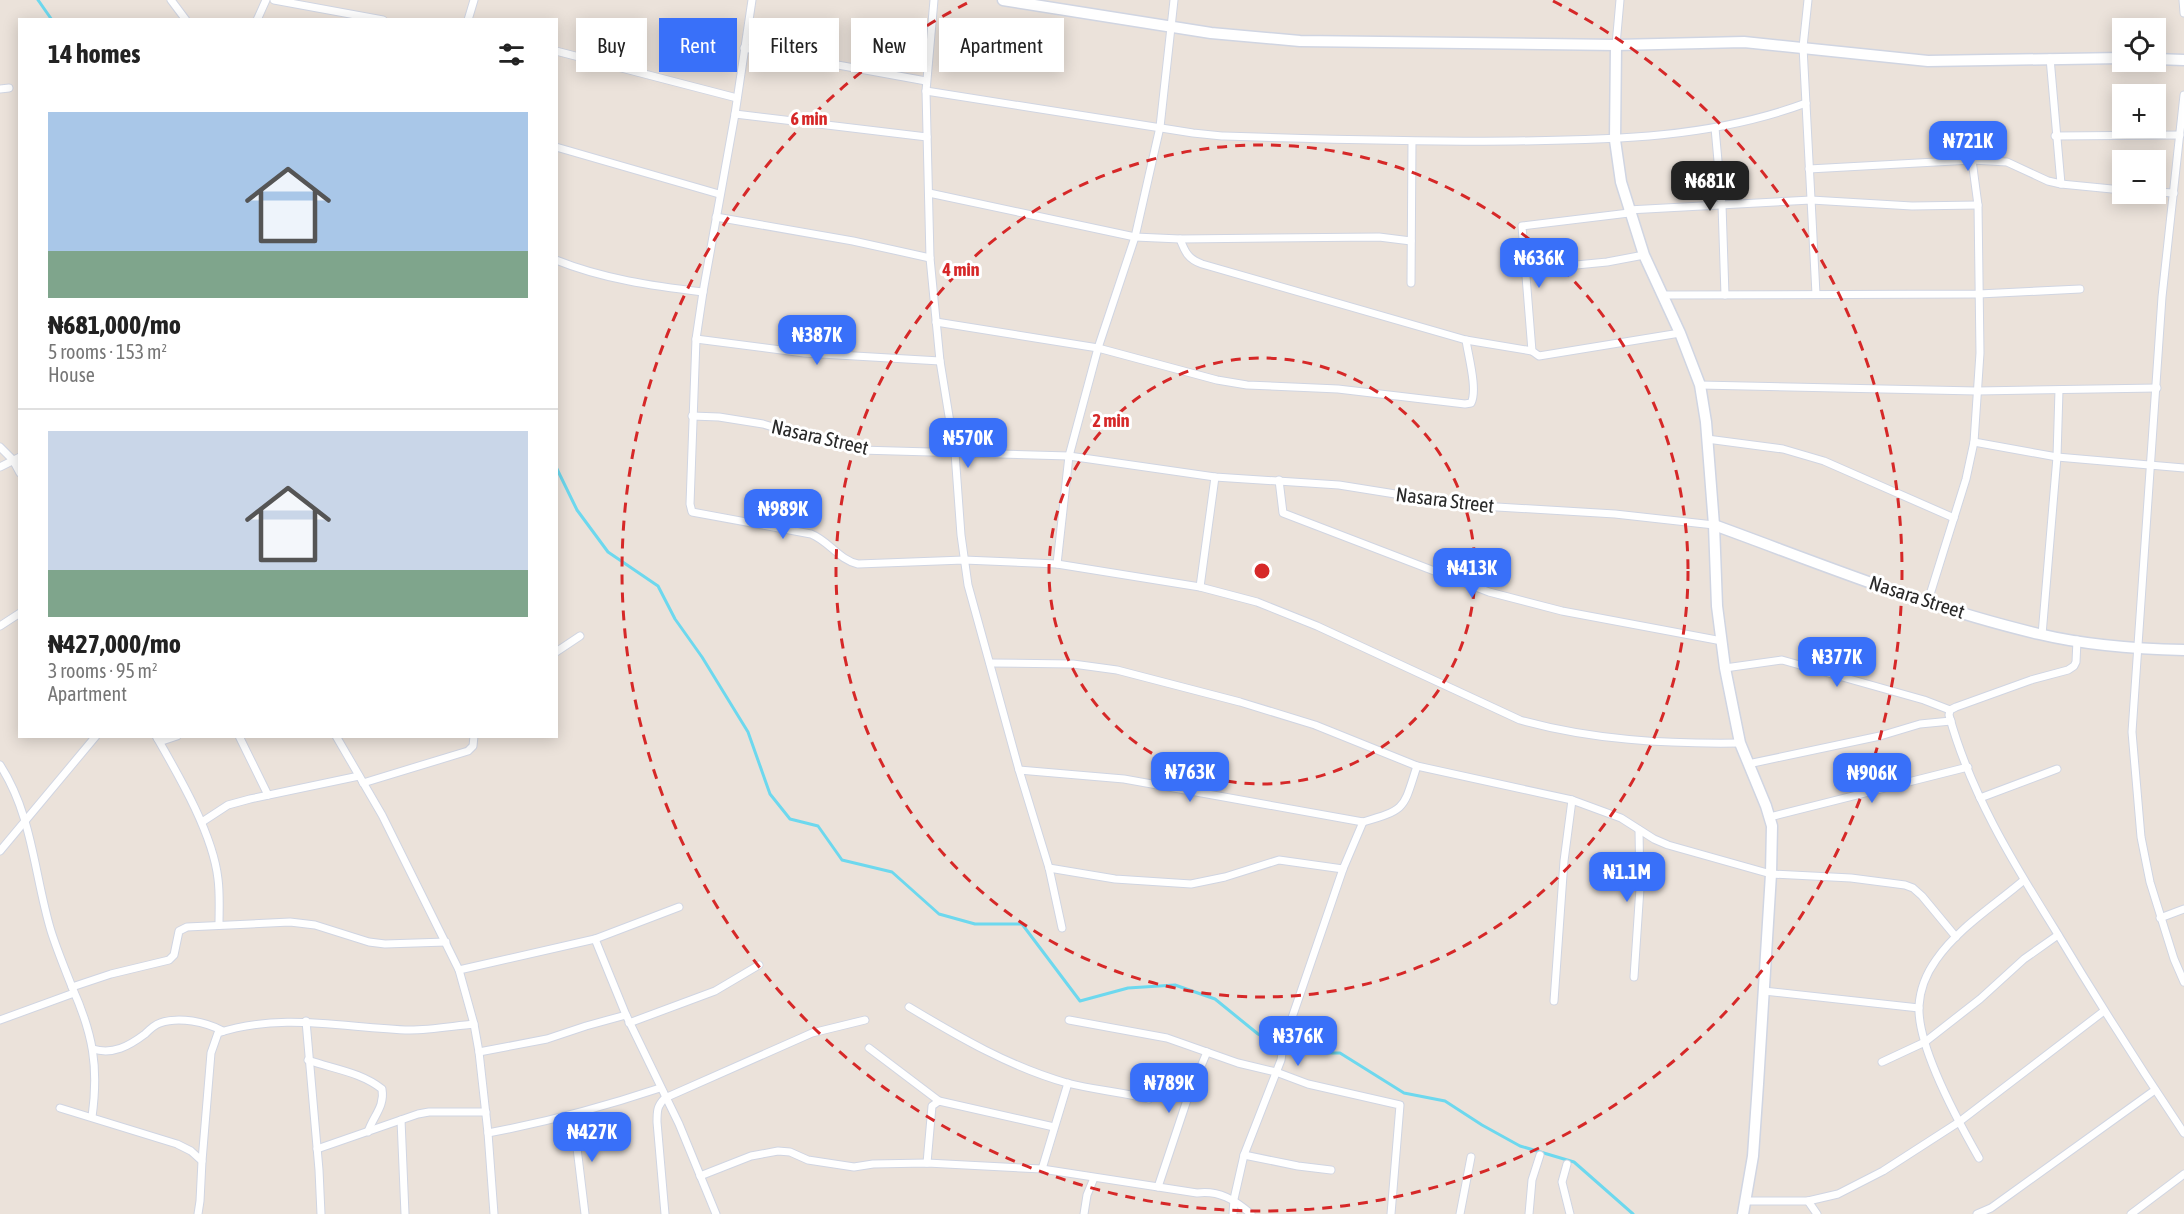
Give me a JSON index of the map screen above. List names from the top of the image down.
{
  "streets": {
    "street": ["Nasara Street"]
  },
  "page": {
    "map_buttons": ["+", "−"],
    "chip": [
      "Buy",
      "Rent",
      "Filters",
      "New",
      "Apartment"
    ],
    "heading": "14 homes",
    "list": [
      {
        "name": "₦681,000/mo",
        "note": "5 rooms · 153 m² · House"
      },
      {
        "name": "₦427,000/mo",
        "note": "3 rooms · 95 m² · Apartment"
      }
    ],
    "price": [
      "₦721K",
      "₦681K",
      "₦636K",
      "₦387K",
      "₦570K",
      "₦989K",
      "₦413K",
      "₦377K",
      "₦763K",
      "₦906K",
      "₦1.1M",
      "₦376K",
      "₦789K",
      "₦427K"
    ]
  },
  "rings": ["6 min", "4 min", "2 min"]
}
